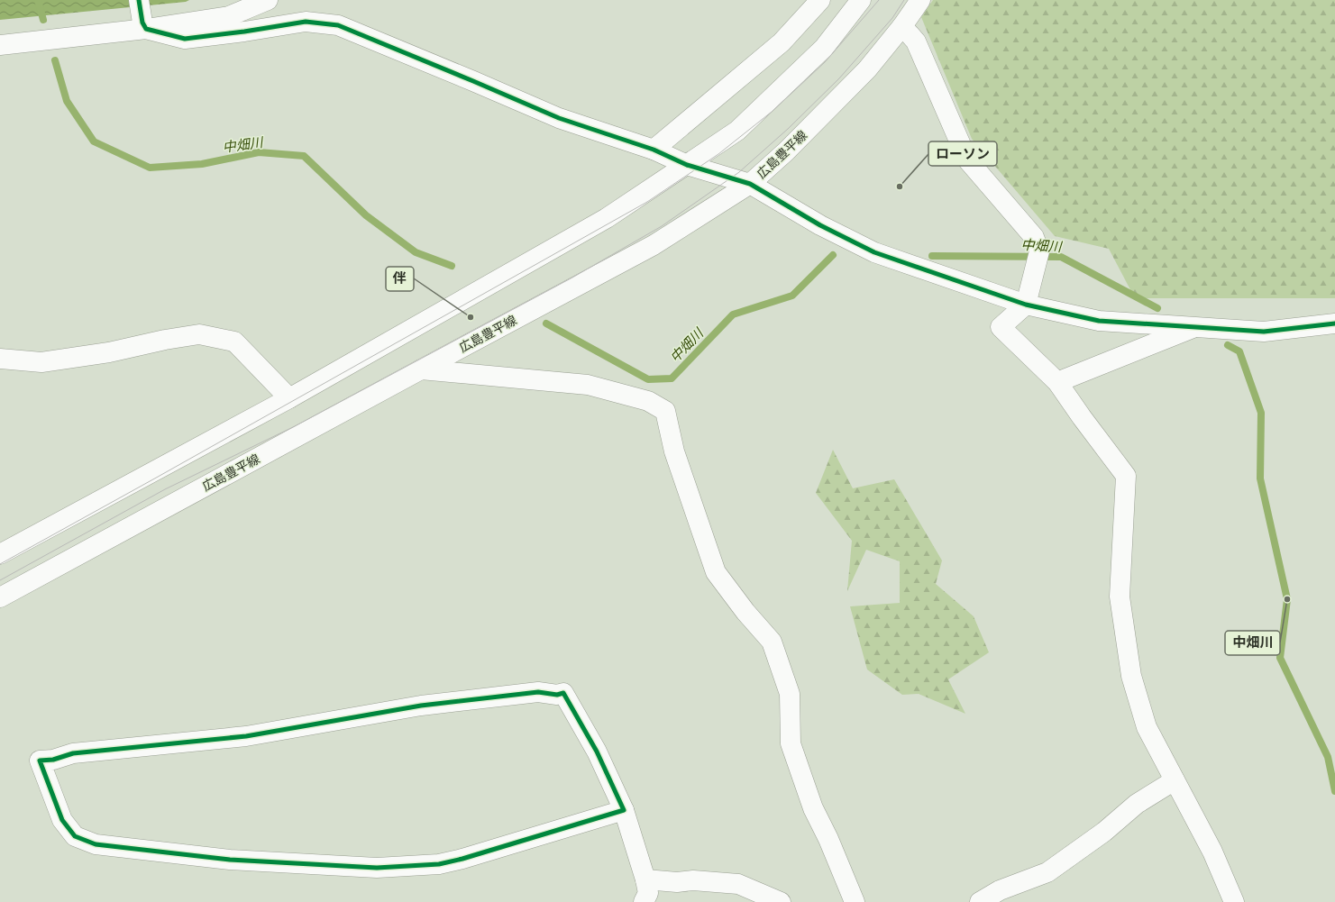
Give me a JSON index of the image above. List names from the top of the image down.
{
  "streets": {
    "street": ["広島豊平線"]
  },
  "water": ["中畑川"],
  "places": ["ローソン", "伴", "中畑川"]
}
